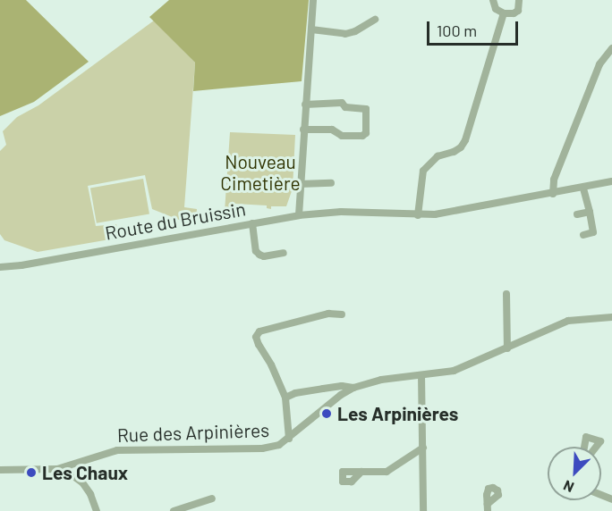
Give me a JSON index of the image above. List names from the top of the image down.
{
  "streets": {
    "street": ["Route du Bruissin", "Rue des Arpinières"]
  },
  "parks": ["Nouveau Cimetière"],
  "places": ["Les Arpinières", "Les Chaux"],
  "scale_bar": "100 m",
  "north": "bottom left"
}
